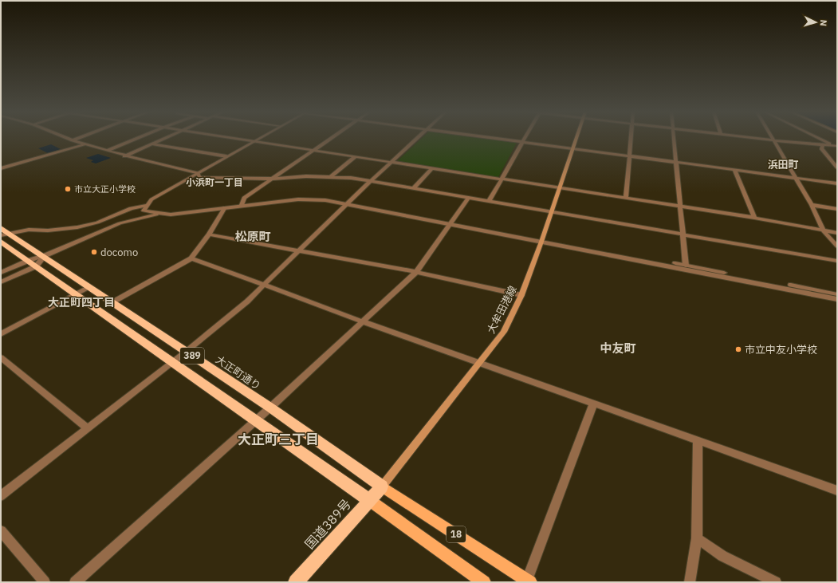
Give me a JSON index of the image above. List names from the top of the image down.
{
  "streets": {
    "highway": ["389", "大正町通り", "国道389号"],
    "main road": ["大牟田港線", "18"]
  },
  "crossings": [
    ["大牟田港線", "大正町通り"],
    ["大牟田港線", "国道389号"],
    ["大牟田港線", "18"],
    ["389", "大正町通り"],
    ["389", "国道389号"],
    ["389", "18"],
    ["大正町通り", "国道389号"],
    ["大正町通り", "18"],
    ["国道389号", "18"]
  ],
  "districts": [
    "浜田町",
    "小浜町一丁目",
    "松原町",
    "大正町四丁目",
    "中友町",
    "大正町三丁目"
  ],
  "places": ["市立大正小学校", "docomo", "市立中友小学校"],
  "north": "right"
}
